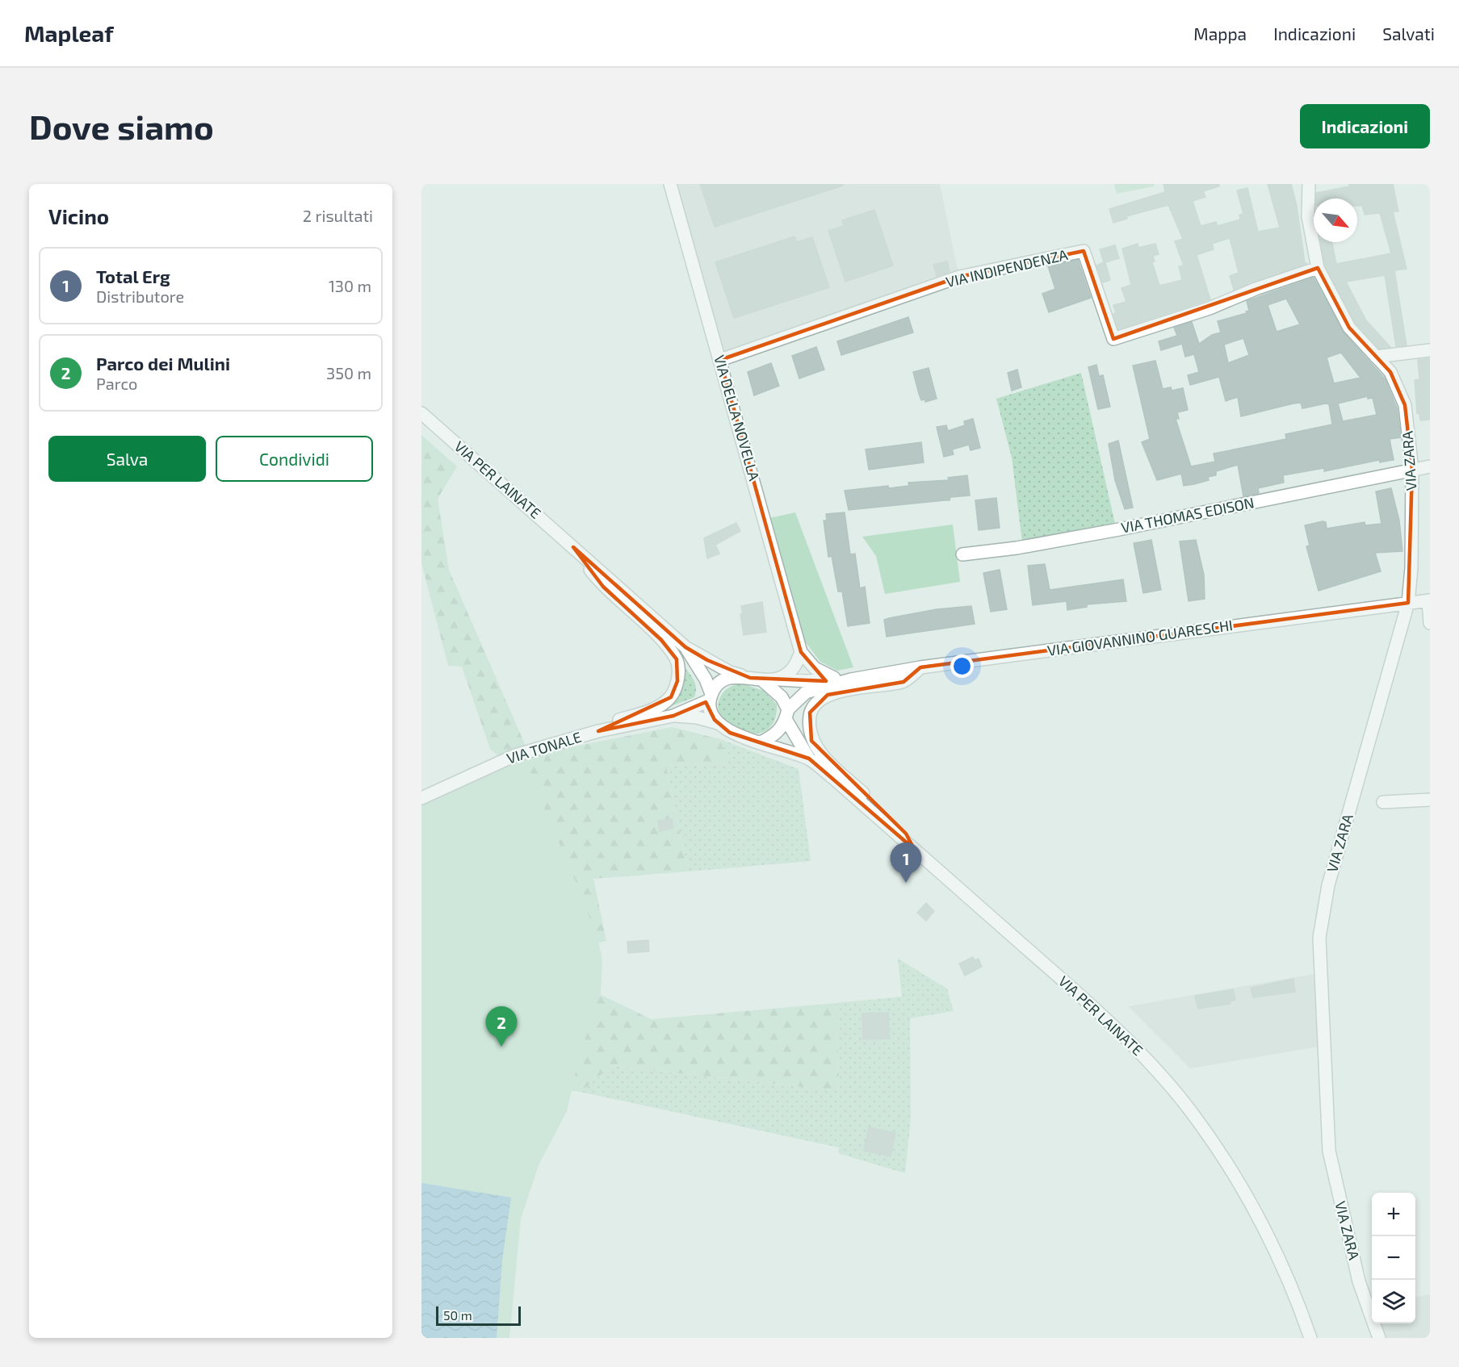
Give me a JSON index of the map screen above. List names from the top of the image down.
{
  "streets": {
    "street": [
      "VIA INDIPENDENZA",
      "VIA DELLA NOVELLA",
      "VIA ZARA",
      "VIA PER LAINATE",
      "VIA THOMAS EDISON",
      "VIA GIOVANNINO GUARESCHI",
      "VIA TONALE"
    ]
  },
  "crossings": [
    ["VIA INDIPENDENZA", "VIA DELLA NOVELLA"],
    ["VIA INDIPENDENZA", "VIA ZARA"],
    ["VIA DELLA NOVELLA", "VIA PER LAINATE"],
    ["VIA ZARA", "VIA THOMAS EDISON"],
    ["VIA ZARA", "VIA GIOVANNINO GUARESCHI"],
    ["VIA PER LAINATE", "VIA TONALE"]
  ],
  "scale_bar": "50 m",
  "north": "bottom right",
  "page": {
    "header": "Mapleaf",
    "nav": ["Mappa", "Indicazioni", "Salvati"],
    "buttons": [
      "Indicazioni",
      ["Salva", "Condividi"]
    ],
    "title": "Dove siamo",
    "heading": ["Vicino", "2 risultati"],
    "list": [
      {
        "mark": "1",
        "name": "Total Erg",
        "note": "Distributore",
        "value": "130 m"
      },
      {
        "mark": "2",
        "name": "Parco dei Mulini",
        "note": "Parco",
        "value": "350 m"
      }
    ],
    "pins": ["1", "2"],
    "map_buttons": ["+", "−"],
    "scale": "50 m"
  }
}
